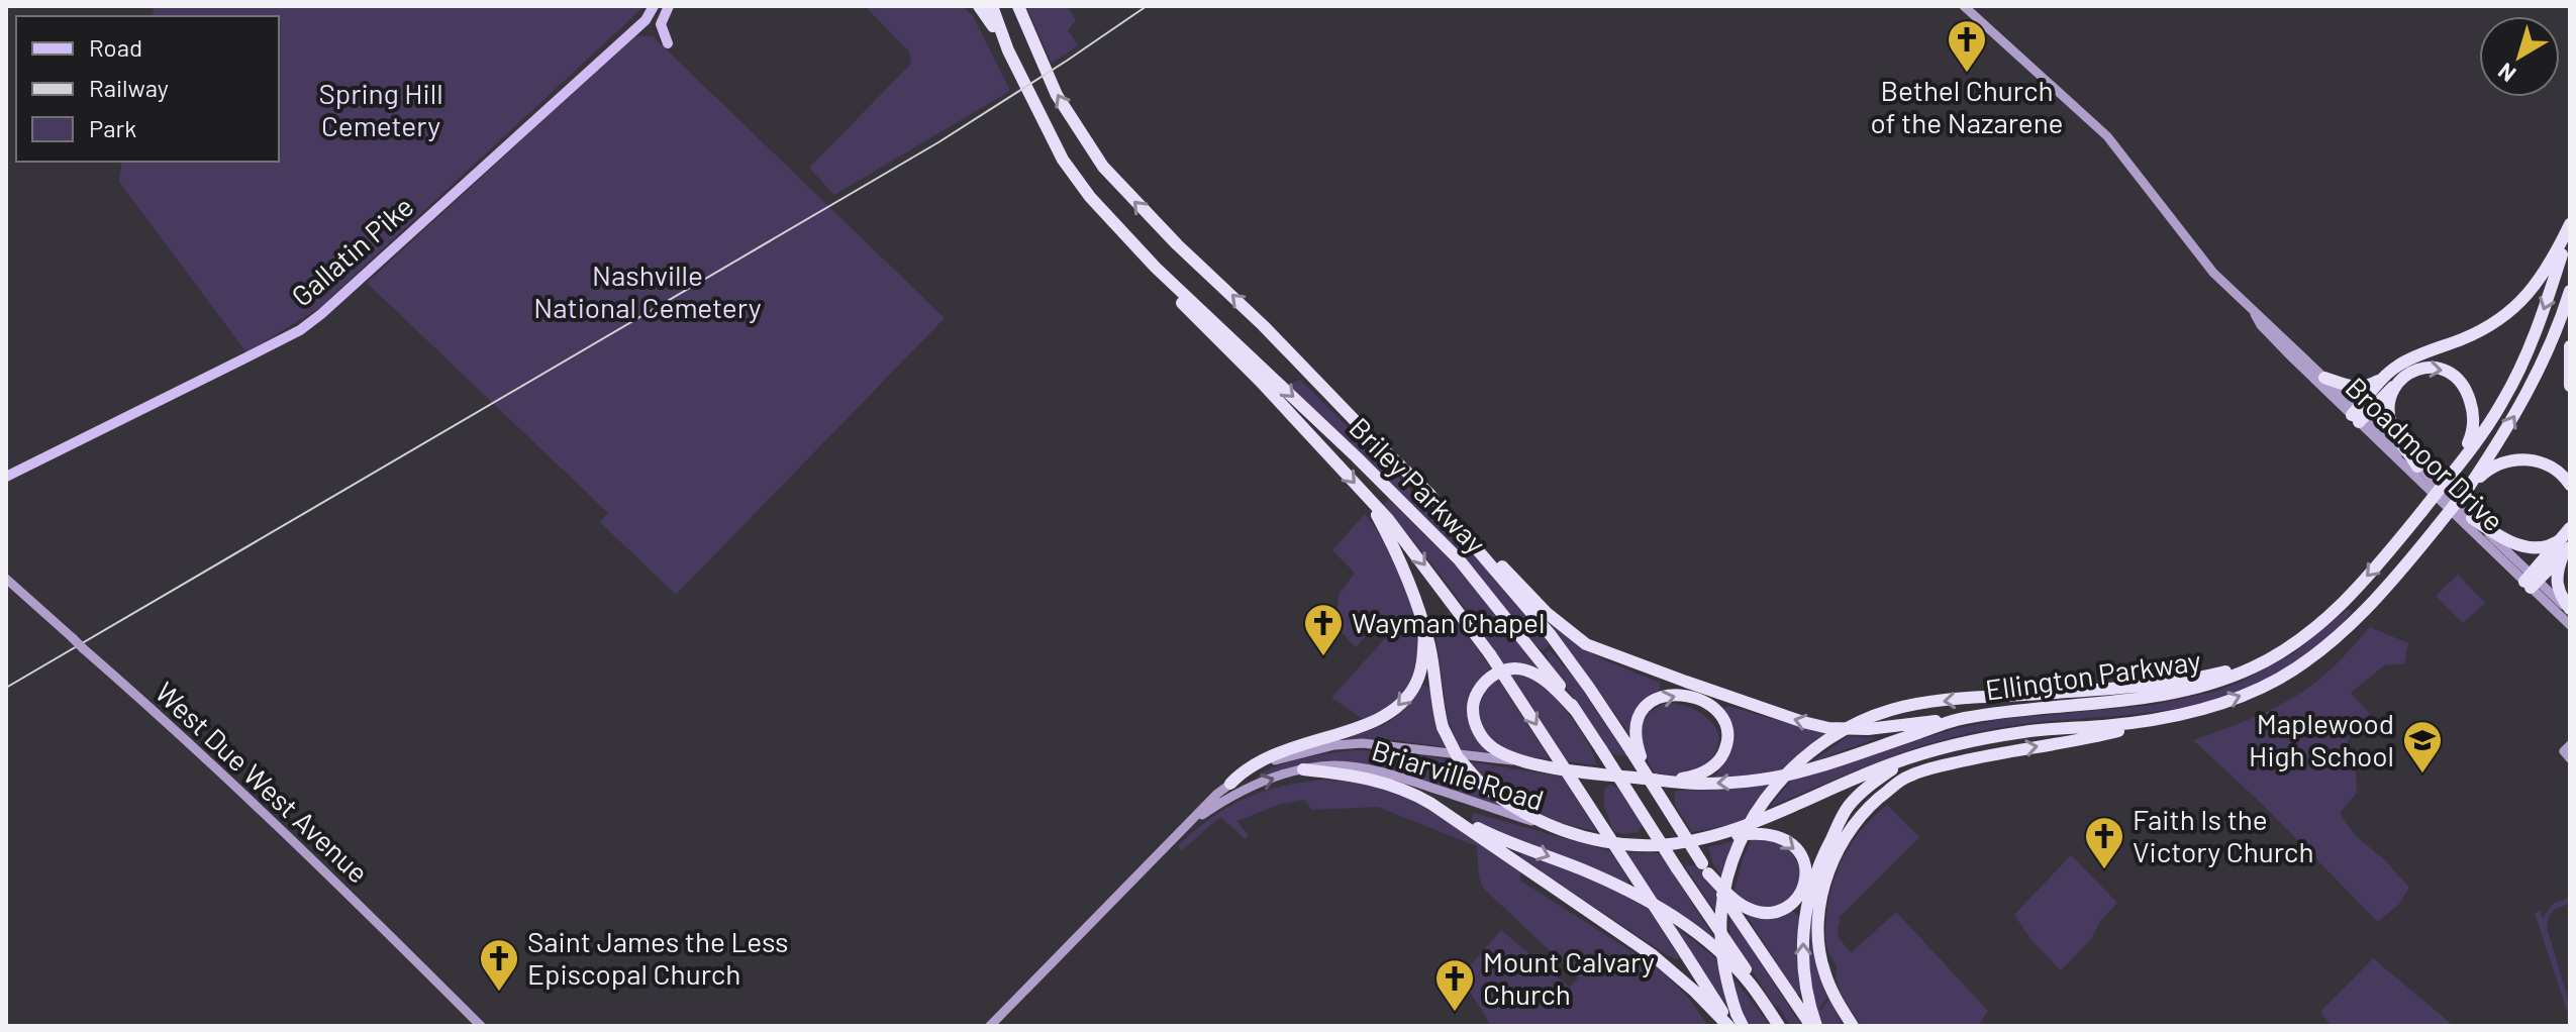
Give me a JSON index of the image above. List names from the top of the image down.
{
  "streets": {
    "highway": ["Briley Parkway", "Ellington Parkway"],
    "main road": [
      "Gallatin Pike",
      "Broadmoor Drive",
      "Briarville Road",
      "West Due West Avenue"
    ]
  },
  "crossings": [
    ["Briley Parkway", "Ellington Parkway"],
    ["Ellington Parkway", "Briarville Road"]
  ],
  "parks": ["Spring Hill Cemetery", "Nashville National Cemetery"],
  "places": {
    "church": [
      "Bethel Church of the Nazarene",
      "Wayman Chapel",
      "Faith Is the Victory Church",
      "Saint James the Less Episcopal Church",
      "Mount Calvary Church"
    ],
    "school or university": ["Maplewood High School"]
  },
  "legend": ["Road", "Railway", "Park"],
  "north": "bottom left"
}
